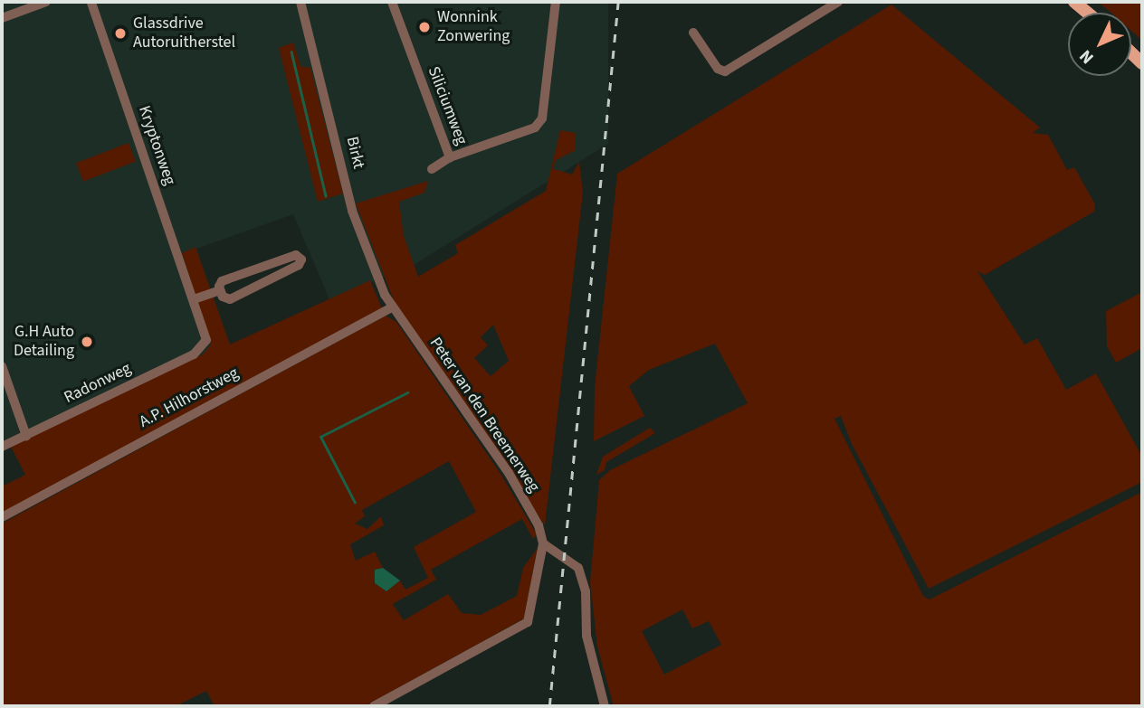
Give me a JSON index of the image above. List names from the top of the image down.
{
  "streets": {
    "street": [
      "Siliciumweg",
      "Kryptonweg",
      "Birkt",
      "Radonweg",
      "A.P. Hilhorstweg",
      "Peter van den Breemerweg"
    ]
  },
  "crossings": [
    ["Kryptonweg", "Radonweg"],
    ["Birkt", "A.P. Hilhorstweg"],
    ["Birkt", "Peter van den Breemerweg"],
    ["A.P. Hilhorstweg", "Peter van den Breemerweg"]
  ],
  "places": ["Wonnink Zonwering", "Glassdrive Autoruitherstel", "G.H Auto Detailing"],
  "north": "bottom left"
}
